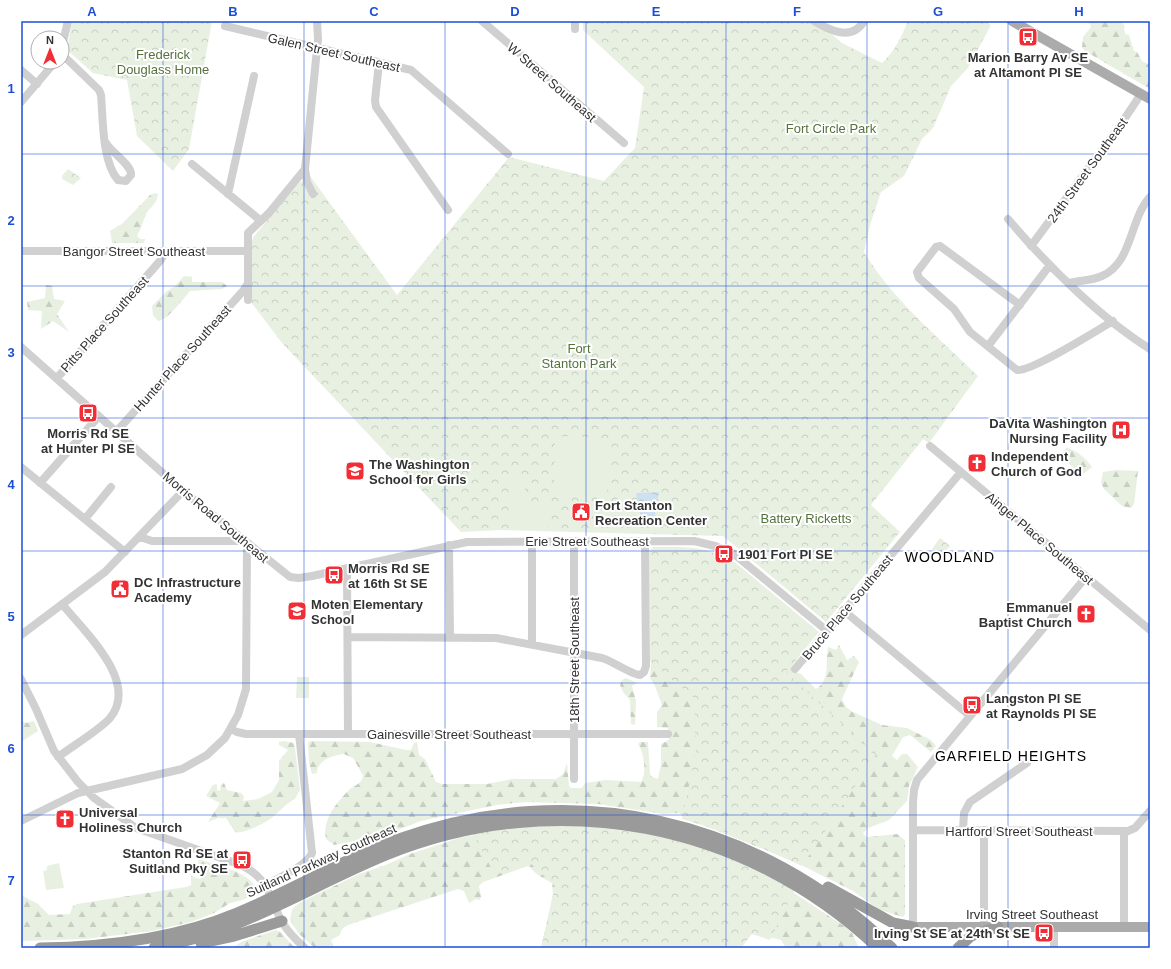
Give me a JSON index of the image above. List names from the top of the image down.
{
  "streets": {
    "highway": ["Suitland Parkway Southeast"],
    "main road": ["Irving Street Southeast"],
    "street": [
      "Galen Street Southeast",
      "W Street Southeast",
      "24th Street Southeast",
      "Bangor Street Southeast",
      "Pitts Place Southeast",
      "Hunter Place Southeast",
      "Morris Road Southeast",
      "Ainger Place Southeast",
      "Erie Street Southeast",
      "Bruce Place Southeast",
      "18th Street Southeast",
      "Gainesville Street Southeast",
      "Hartford Street Southeast"
    ]
  },
  "crossings": [
    ["Bangor Street Southeast", "Pitts Place Southeast"],
    ["Pitts Place Southeast", "Morris Road Southeast"],
    ["Hunter Place Southeast", "Morris Road Southeast"],
    ["Morris Road Southeast", "Erie Street Southeast"],
    ["Ainger Place Southeast", "Bruce Place Southeast"],
    ["Erie Street Southeast", "Bruce Place Southeast"],
    ["Erie Street Southeast", "18th Street Southeast"],
    ["18th Street Southeast", "Gainesville Street Southeast"]
  ],
  "districts": ["WOODLAND", "GARFIELD HEIGHTS"],
  "parks": [
    "Frederick Douglass Home",
    "Fort Circle Park",
    "Fort Stanton Park",
    "Battery Ricketts"
  ],
  "places": {
    "bus stop": [
      "Marion Barry Av SE at Altamont Pl SE",
      "Morris Rd SE at Hunter Pl SE",
      "1901 Fort Pl SE",
      "Morris Rd SE at 16th St SE",
      "Langston Pl SE at Raynolds Pl SE",
      "Stanton Rd SE at Suitland Pky SE",
      "Irving St SE at 24th St SE"
    ],
    "hospital": ["DaVita Washington Nursing Facility"],
    "church": ["Independent Church of God", "Emmanuel Baptist Church", "Universal Holiness Church"],
    "school or university": ["The Washington School for Girls", "Moten Elementary School"],
    "public building": ["Fort Stanton Recreation Center", "DC Infrastructure Academy"]
  },
  "north": "top",
  "grid": {
    "columns": [
      "A",
      "B",
      "C",
      "D",
      "E",
      "F",
      "G",
      "H"
    ],
    "rows": [
      "1",
      "2",
      "3",
      "4",
      "5",
      "6",
      "7"
    ]
  }
}
